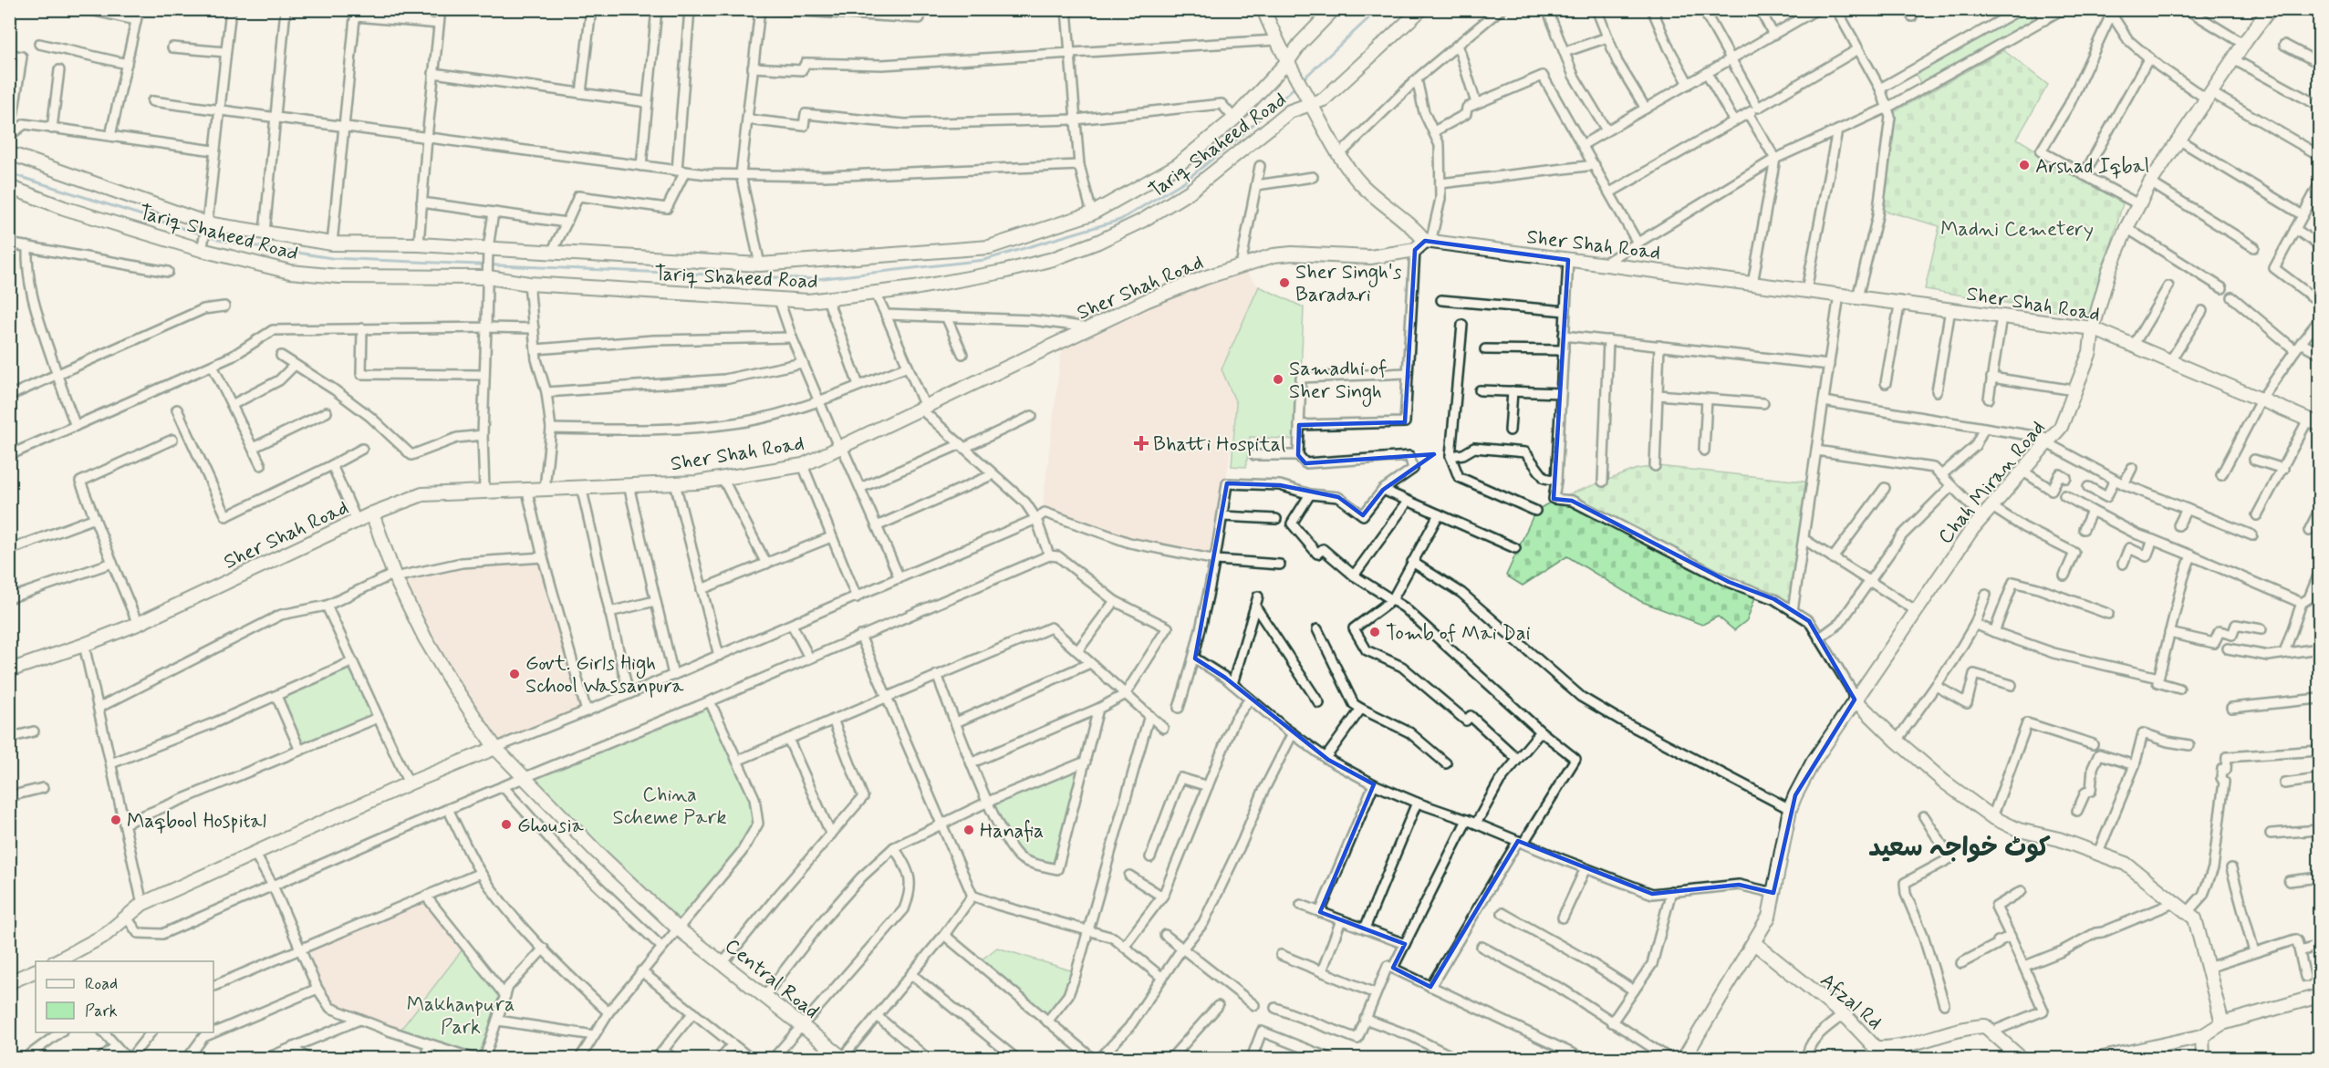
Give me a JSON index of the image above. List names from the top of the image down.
{
  "streets": {
    "main road": [
      "Tariq Shaheed Road",
      "Sher Shah Road",
      "Chah Miran Road",
      "Central Road",
      "Afzal Rd"
    ]
  },
  "crossings": [
    ["Sher Shah Road", "Chah Miran Road"],
    ["Sher Shah Road", "Central Road"],
    ["Chah Miran Road", "Afzal Rd"]
  ],
  "districts": ["کوٹ خواجہ سعید"],
  "parks": ["Madni Cemetery", "China Scheme Park", "Makhanpura Park"],
  "places": {
    "other": [
      "Arshad Iqbal",
      "Sher Singh's Baradari",
      "Samadhi of Sher Singh",
      "Tomb of Mai Dai",
      "Govt. Girls High School Wassanpura",
      "Maqbool Hospital",
      "Ghousia",
      "Hanafia"
    ],
    "health": ["Bhatti Hospital"]
  },
  "legend": ["Road", "Park"]
}
